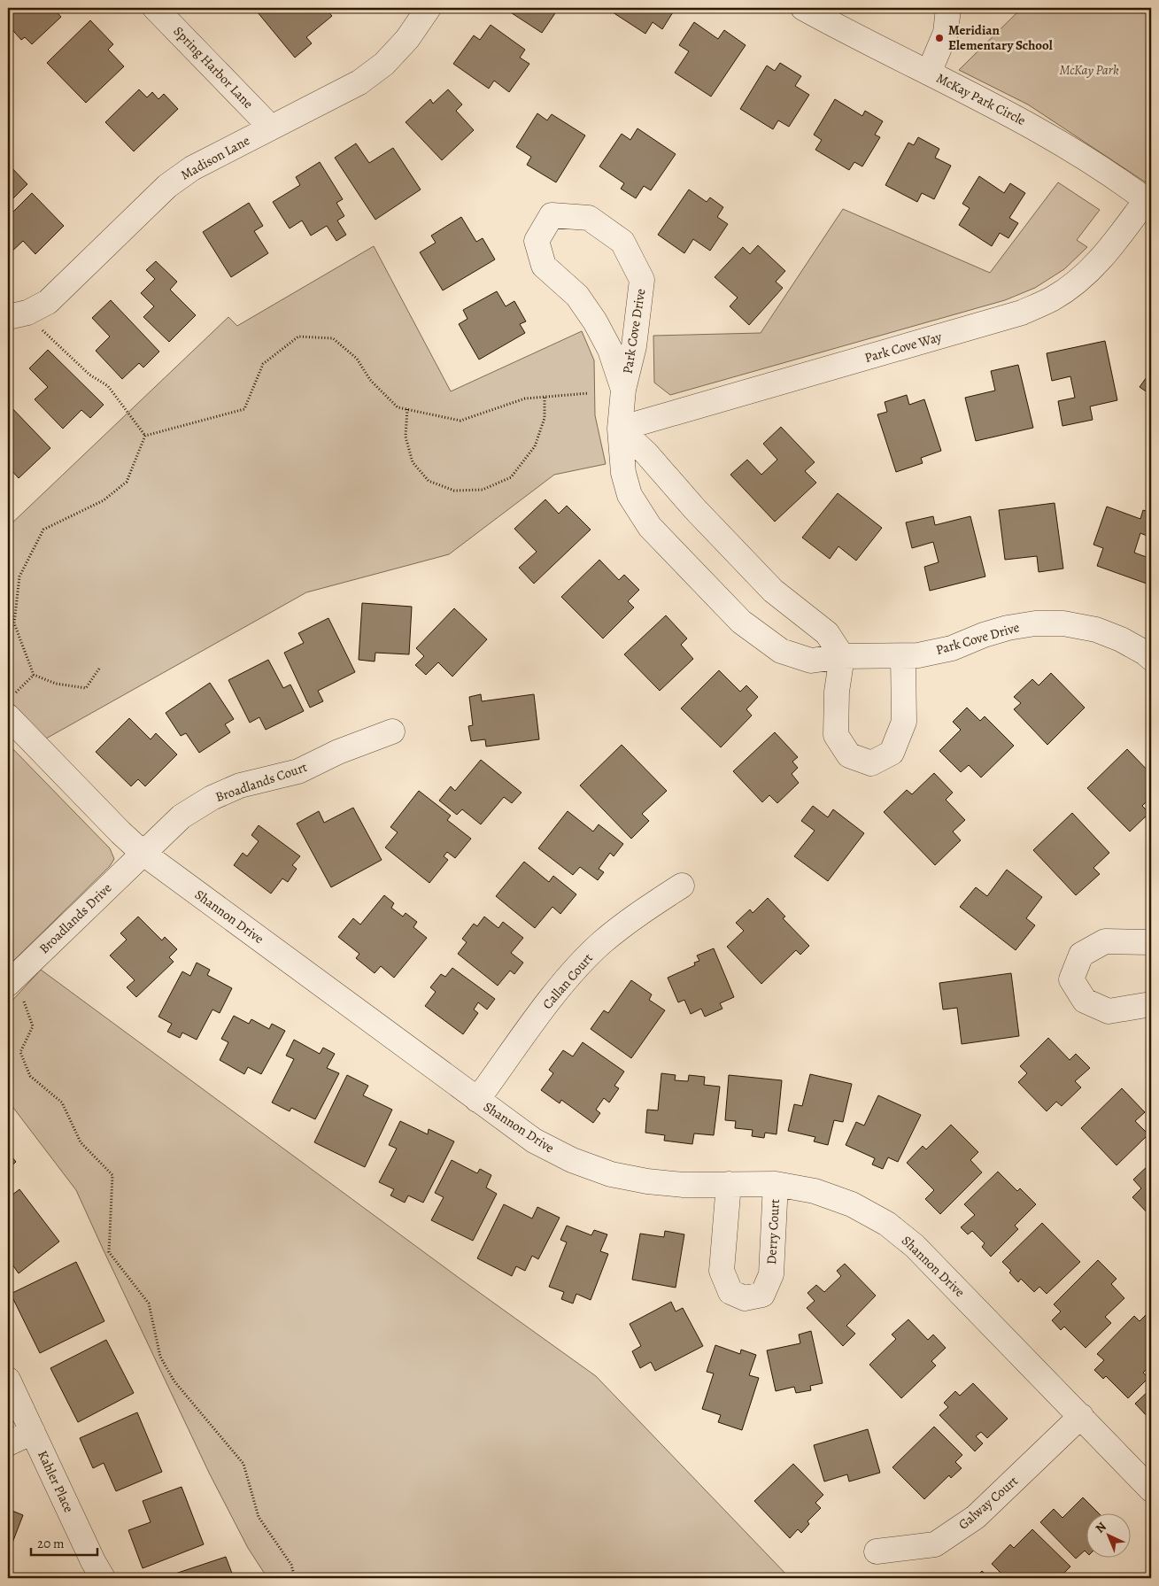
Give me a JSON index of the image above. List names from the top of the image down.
{
  "streets": {
    "street": [
      "Spring Harbor Lane",
      "McKay Park Circle",
      "Madison Lane",
      "Park Cove Drive",
      "Park Cove Way",
      "Broadlands Court",
      "Shannon Drive",
      "Broadlands Drive",
      "Callan Court",
      "Derry Court",
      "Kahler Place",
      "Galway Court"
    ]
  },
  "crossings": [
    ["Spring Harbor Lane", "Madison Lane"],
    ["McKay Park Circle", "Park Cove Way"],
    ["Park Cove Drive", "Park Cove Way"],
    ["Broadlands Court", "Shannon Drive"],
    ["Broadlands Court", "Broadlands Drive"],
    ["Shannon Drive", "Broadlands Drive"],
    ["Shannon Drive", "Callan Court"],
    ["Shannon Drive", "Derry Court"],
    ["Shannon Drive", "Galway Court"]
  ],
  "parks": ["McKay Park"],
  "places": ["Meridian Elementary School"],
  "scale_bar": "20 m",
  "north": "top left"
}
